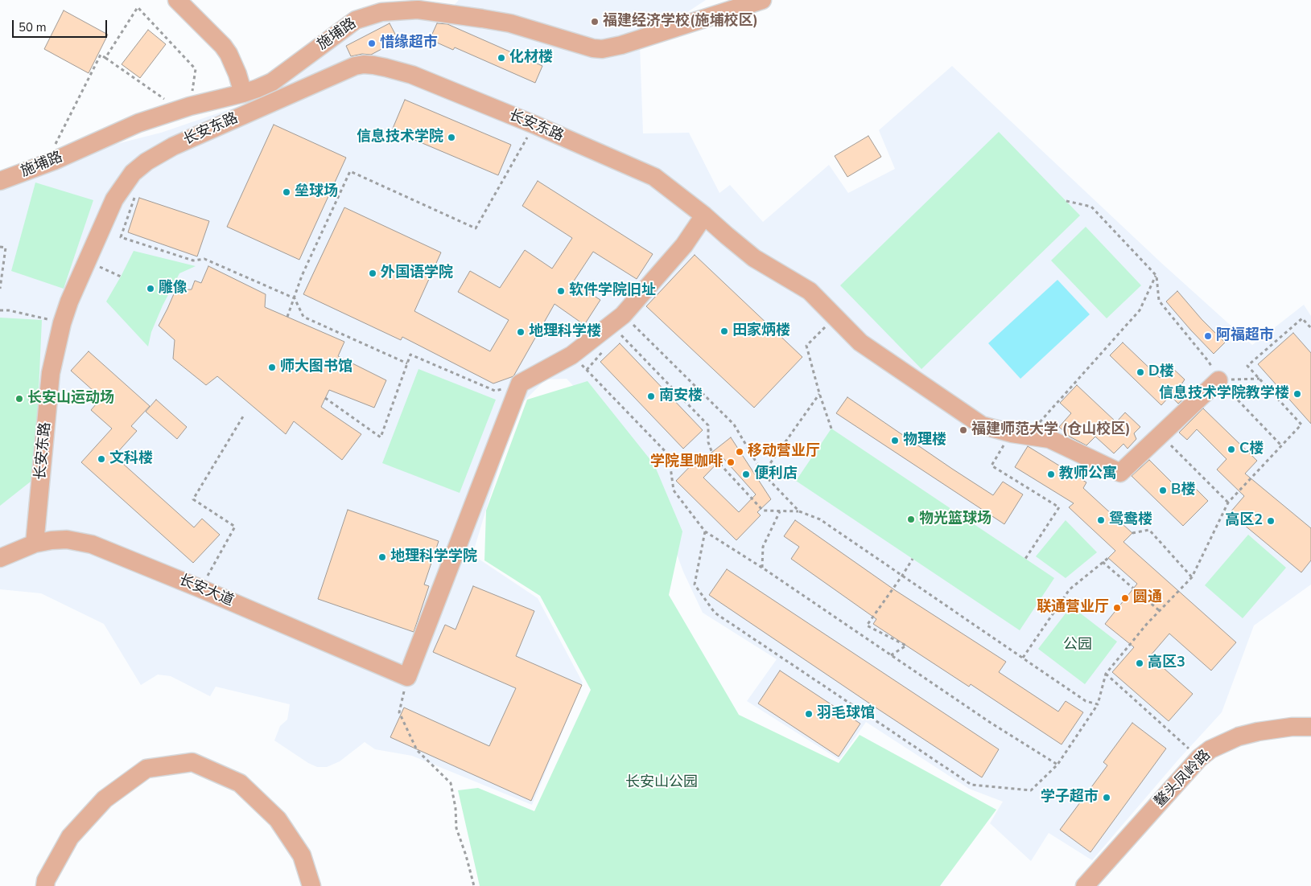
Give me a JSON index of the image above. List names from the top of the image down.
{
  "streets": {
    "street": [
      "施埔路",
      "长安东路",
      "长安大道",
      "鳌头凤岭路"
    ]
  },
  "crossings": [
    ["长安东路", "长安大道"]
  ],
  "parks": ["公园", "长安山公园"],
  "places": [
    "福建经济学校(施埔校区)",
    "惜缘超市",
    "化材楼",
    "信息技术学院",
    "垒球场",
    "外国语学院",
    "雕像",
    "软件学院旧址",
    "田家炳楼",
    "地理科学楼",
    "阿福超市",
    "师大图书馆",
    "D楼",
    "信息技术学院教学楼",
    "南安楼",
    "长安山运动场",
    "福建师范大学 (仓山校区)",
    "物理楼",
    "C楼",
    "移动营业厅",
    "文科楼",
    "学院里咖啡",
    "便利店",
    "教师公寓",
    "B楼",
    "物光篮球场",
    "鸳鸯楼",
    "高区2",
    "地理科学学院",
    "圆通",
    "联通营业厅",
    "高区3",
    "羽毛球馆",
    "学子超市"
  ],
  "scale_bar": "50 m"
}
